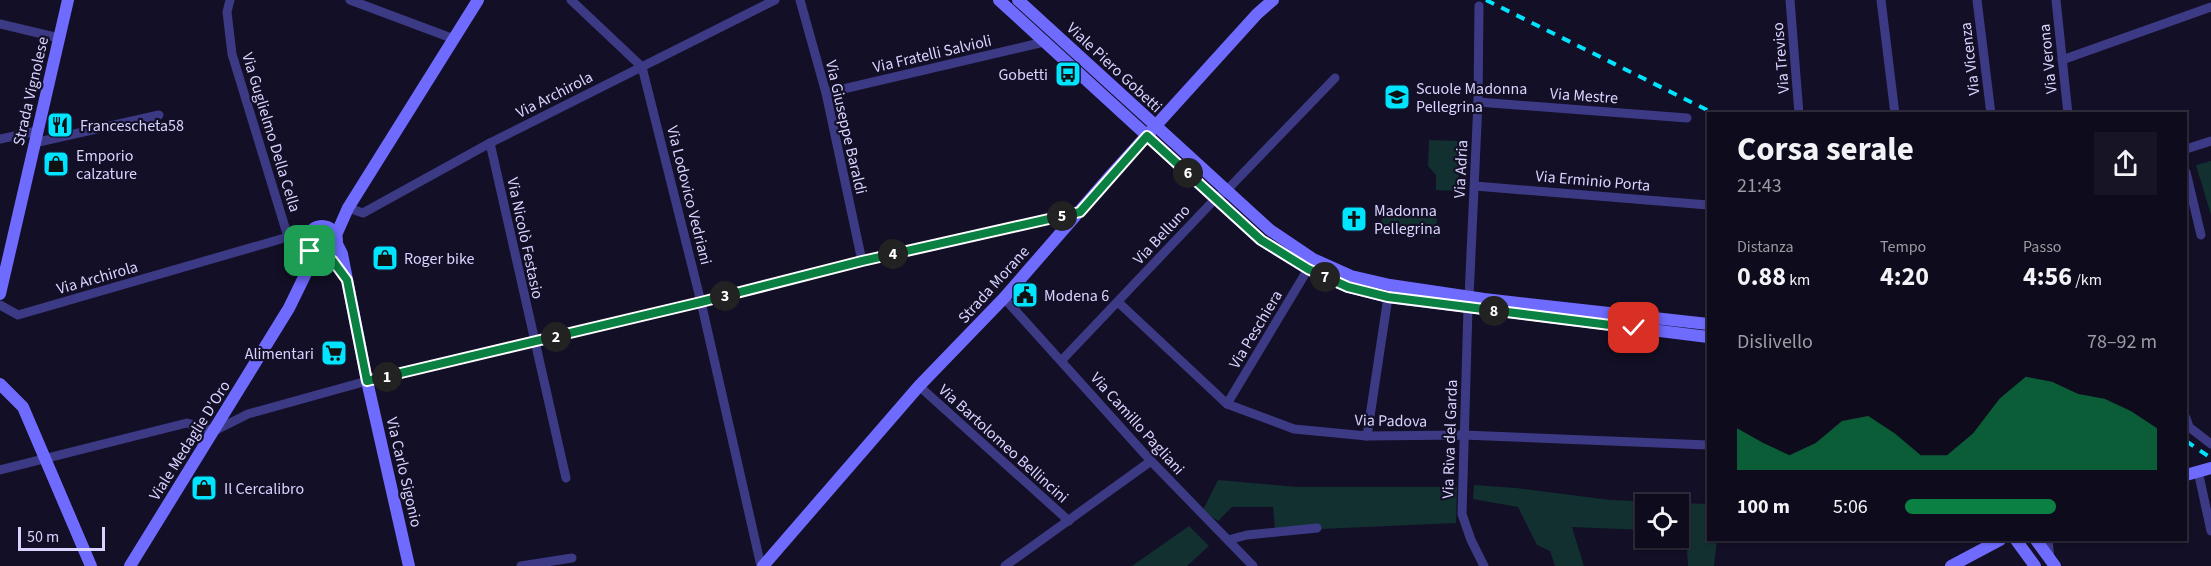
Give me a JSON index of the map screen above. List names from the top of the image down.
{
  "streets": {
    "street": [
      "Via Fratelli Salvioli",
      "Via Treviso",
      "Via Vicenza",
      "Via Verona",
      "Viale Piero Gobetti",
      "Strada Vignolese",
      "Via Archirola",
      "Via Mestre",
      "Via Giuseppe Baraldi",
      "Via Guglielmo Della Cella",
      "Via Adria",
      "Via Erminio Porta",
      "Via Lodovico Vedriani",
      "Via Belluno",
      "Via Nicolò Festasio",
      "Strada Morane",
      "Via Peschiera",
      "Via Padova",
      "Via Camillo Pagliani",
      "Via Riva del Garda",
      "Viale Medaglie D'Oro",
      "Via Bartolomeo Bellincini",
      "Via Carlo Sigonio"
    ]
  },
  "crossings": [
    ["Via Fratelli Salvioli", "Viale Piero Gobetti"],
    ["Via Fratelli Salvioli", "Via Giuseppe Baraldi"],
    ["Viale Piero Gobetti", "Strada Morane"],
    ["Via Archirola", "Via Guglielmo Della Cella"],
    ["Via Archirola", "Via Lodovico Vedriani"],
    ["Via Archirola", "Via Nicolò Festasio"],
    ["Via Archirola", "Viale Medaglie D'Oro"],
    ["Via Archirola", "Via Carlo Sigonio"],
    ["Via Mestre", "Via Adria"],
    ["Via Adria", "Via Erminio Porta"],
    ["Via Adria", "Via Riva del Garda"],
    ["Via Lodovico Vedriani", "Strada Morane"],
    ["Via Belluno", "Via Padova"],
    ["Via Belluno", "Via Camillo Pagliani"],
    ["Strada Morane", "Via Camillo Pagliani"],
    ["Strada Morane", "Via Bartolomeo Bellincini"],
    ["Via Peschiera", "Via Padova"],
    ["Via Padova", "Via Riva del Garda"],
    ["Viale Medaglie D'Oro", "Via Carlo Sigonio"]
  ],
  "places": {
    "bus stop": ["Gobetti"],
    "school or university": ["Scuole Madonna Pellegrina"],
    "restaurant": ["Francescheta58"],
    "shop": ["Emporio calzature", "Roger bike", "Il Cercalibro"],
    "church": ["Madonna Pellegrina"],
    "public building": ["Modena 6"],
    "supermarket": ["Alimentari"]
  },
  "scale_bar": "50 m",
  "page": {
    "heading": ["Corsa serale", "21:43"],
    "pins": [
      "6",
      "5",
      "4",
      "7",
      "3",
      "8",
      "2",
      "1"
    ],
    "stats": [
      ["Distanza", "0.88 km"],
      ["Tempo", "4:20"],
      ["Passo", "4:56 /km"]
    ],
    "chart": ["Dislivello", "78–92 m"],
    "list": [
      {
        "name": "100 m",
        "note": "5:06"
      }
    ],
    "scale": "50 m"
  }
}
